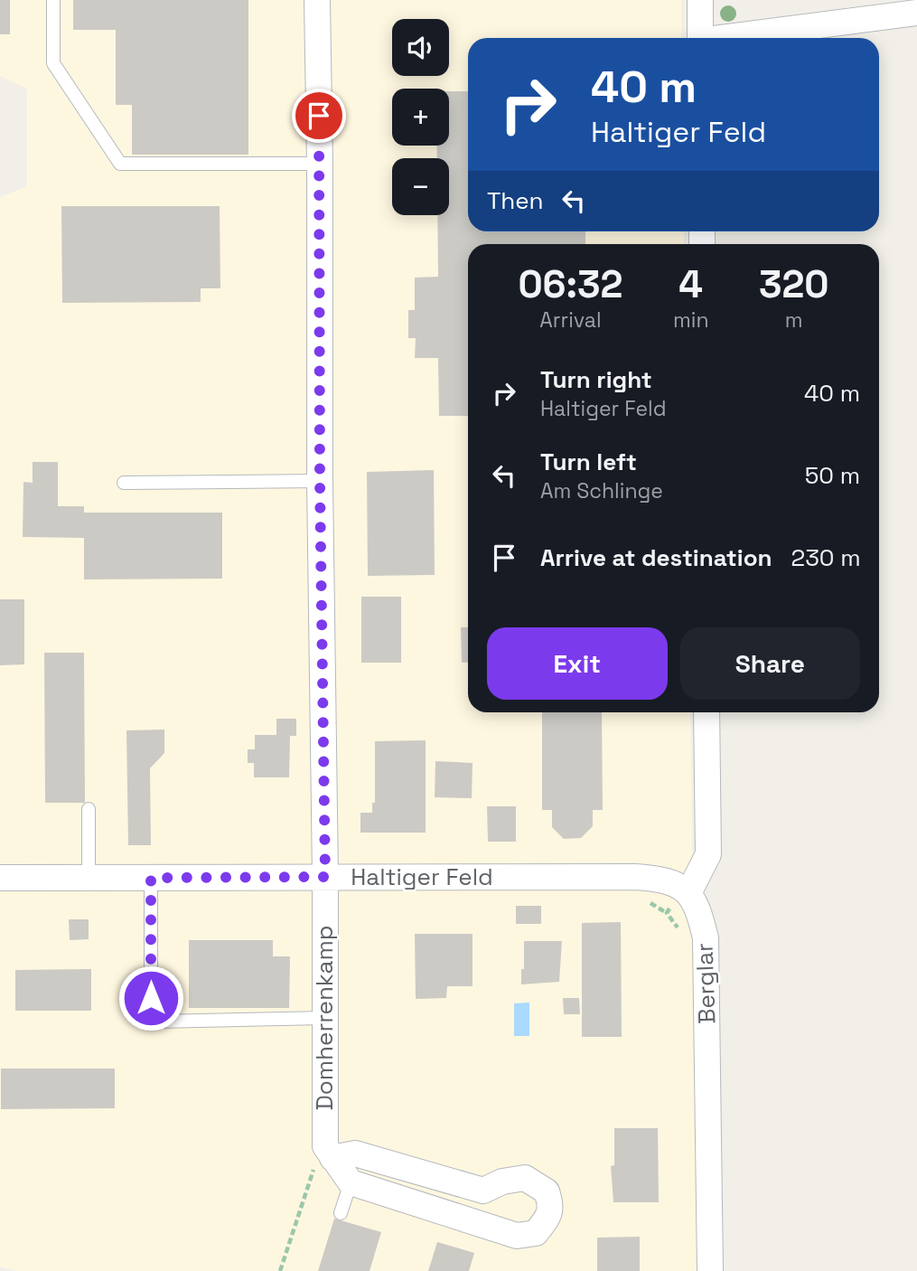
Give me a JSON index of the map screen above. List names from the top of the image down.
{
  "streets": {
    "street": ["Haltiger Feld", "Berglar", "Domherrenkamp"]
  },
  "crossings": [
    ["Haltiger Feld", "Berglar"],
    ["Haltiger Feld", "Domherrenkamp"]
  ],
  "page": {
    "map_buttons": ["+", "−"],
    "turn": ["40 m", "Haltiger Feld"],
    "then": "Then",
    "eta": [
      "06:32",
      "Arrival",
      "4",
      "min",
      "320",
      "m"
    ],
    "list": [
      {
        "name": "Turn right",
        "note": "Haltiger Feld",
        "value": "40 m"
      },
      {
        "name": "Turn left",
        "note": "Am Schlinge",
        "value": "50 m"
      },
      {
        "name": "Arrive at destination",
        "value": "230 m"
      }
    ],
    "buttons": ["Exit", "Share"]
  }
}
